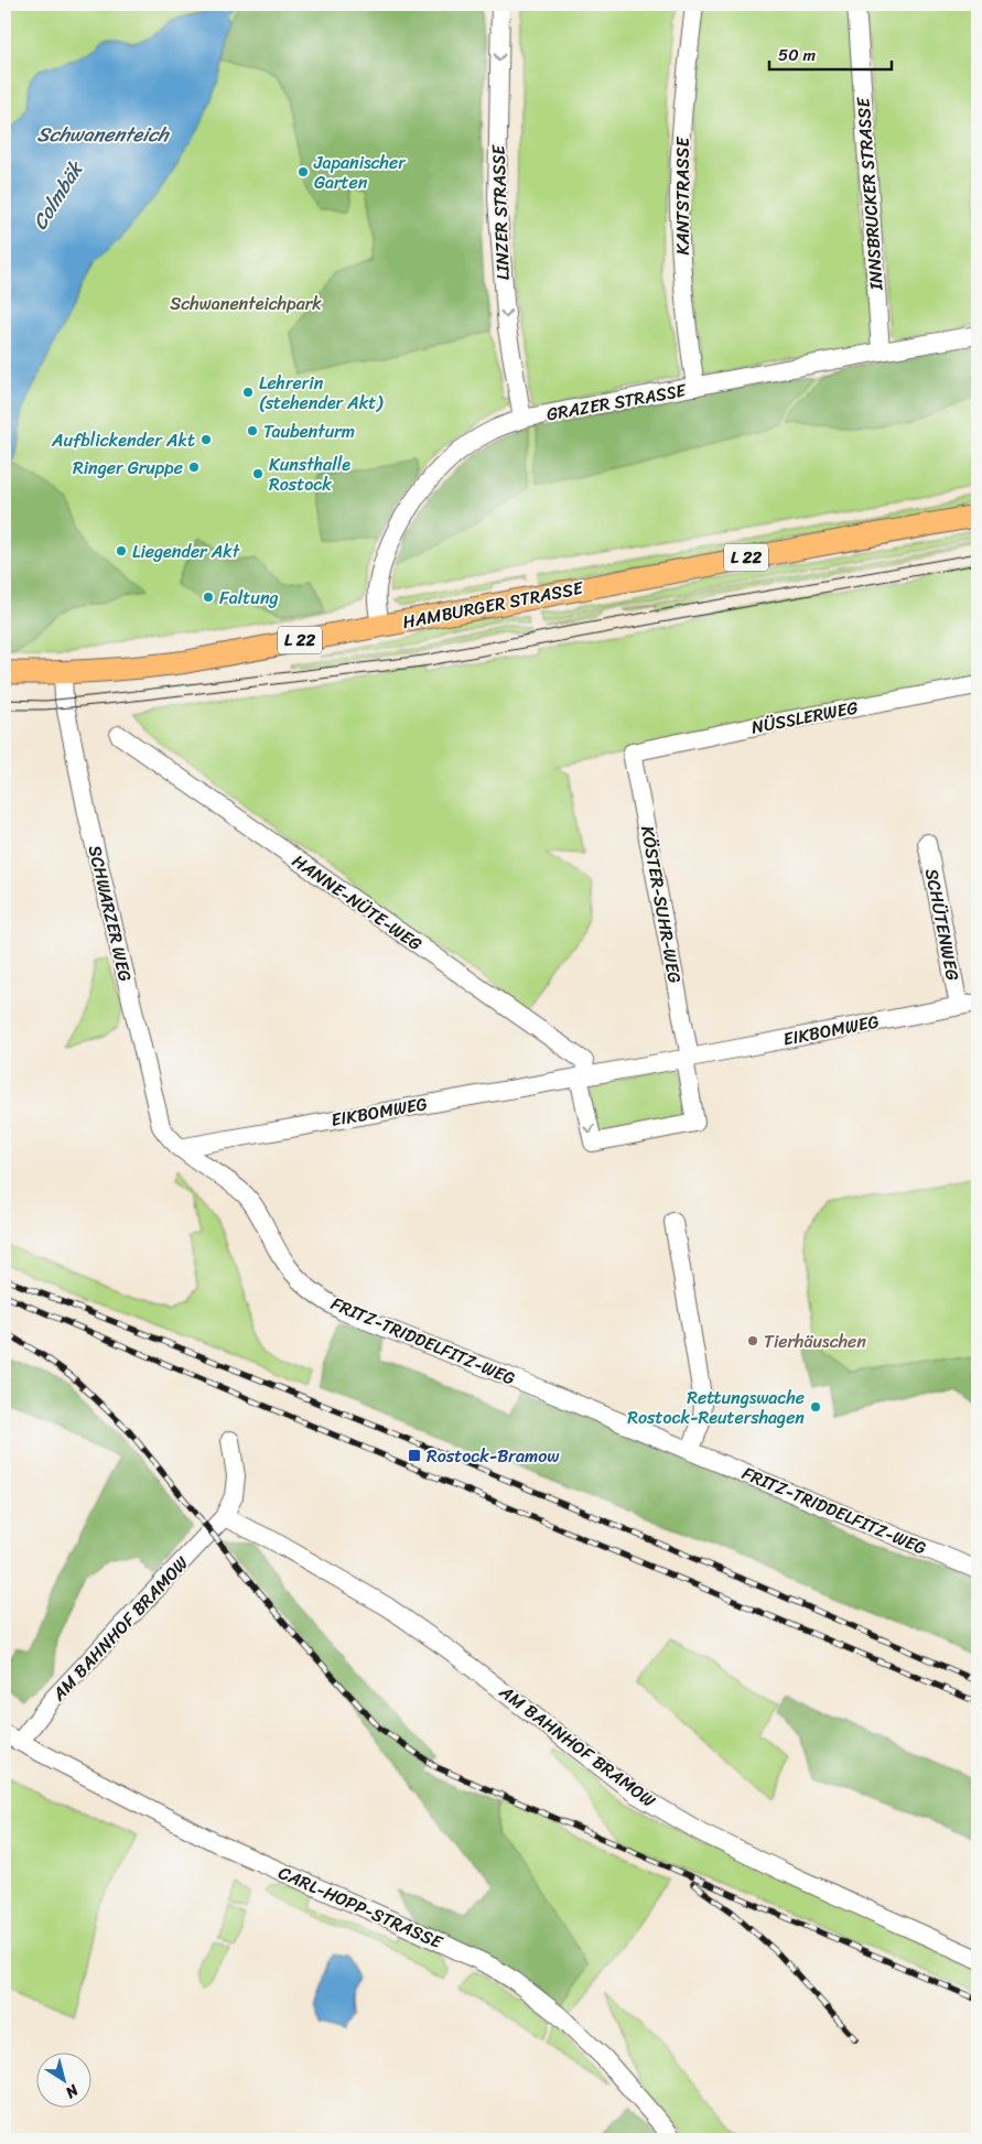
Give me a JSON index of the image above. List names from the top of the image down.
{
  "streets": {
    "main road": ["L 22", "HAMBURGER STRASSE"],
    "street": [
      "INNSBRUCKER STRASSE",
      "KANTSTRASSE",
      "LINZER STRASSE",
      "GRAZER STRASSE",
      "NÜSSLERWEG",
      "HANNE-NÜTE-WEG",
      "KÖSTER-SUHR-WEG",
      "SCHWARZER WEG",
      "SCHÜTENWEG",
      "EIKBOMWEG",
      "FRITZ-TRIDDELFITZ-WEG",
      "AM BAHNHOF BRAMOW",
      "CARL-HOPP-STRASSE"
    ]
  },
  "crossings": [
    ["INNSBRUCKER STRASSE", "GRAZER STRASSE"],
    ["KANTSTRASSE", "GRAZER STRASSE"],
    ["LINZER STRASSE", "GRAZER STRASSE"],
    ["GRAZER STRASSE", "HAMBURGER STRASSE"],
    ["HAMBURGER STRASSE", "SCHWARZER WEG"],
    ["NÜSSLERWEG", "KÖSTER-SUHR-WEG"],
    ["HANNE-NÜTE-WEG", "EIKBOMWEG"],
    ["KÖSTER-SUHR-WEG", "EIKBOMWEG"],
    ["SCHWARZER WEG", "EIKBOMWEG"],
    ["SCHWARZER WEG", "FRITZ-TRIDDELFITZ-WEG"],
    ["SCHÜTENWEG", "EIKBOMWEG"],
    ["EIKBOMWEG", "FRITZ-TRIDDELFITZ-WEG"],
    ["AM BAHNHOF BRAMOW", "CARL-HOPP-STRASSE"]
  ],
  "one_way": ["LINZER STRASSE"],
  "water": ["Schwanenteich", "Colmbäk"],
  "parks": ["Schwanenteichpark"],
  "places": {
    "other": [
      "Japanischer Garten",
      "Lehrerin (stehender Akt)",
      "Taubenturm",
      "Aufblickender Akt",
      "Ringer Gruppe",
      "Kunsthalle Rostock",
      "Liegender Akt",
      "Faltung",
      "Tierhäuschen",
      "Rettungswache Rostock-Reutershagen"
    ],
    "transit": ["Rostock-Bramow"]
  },
  "scale_bar": "50 m",
  "north": "bottom right"
}
